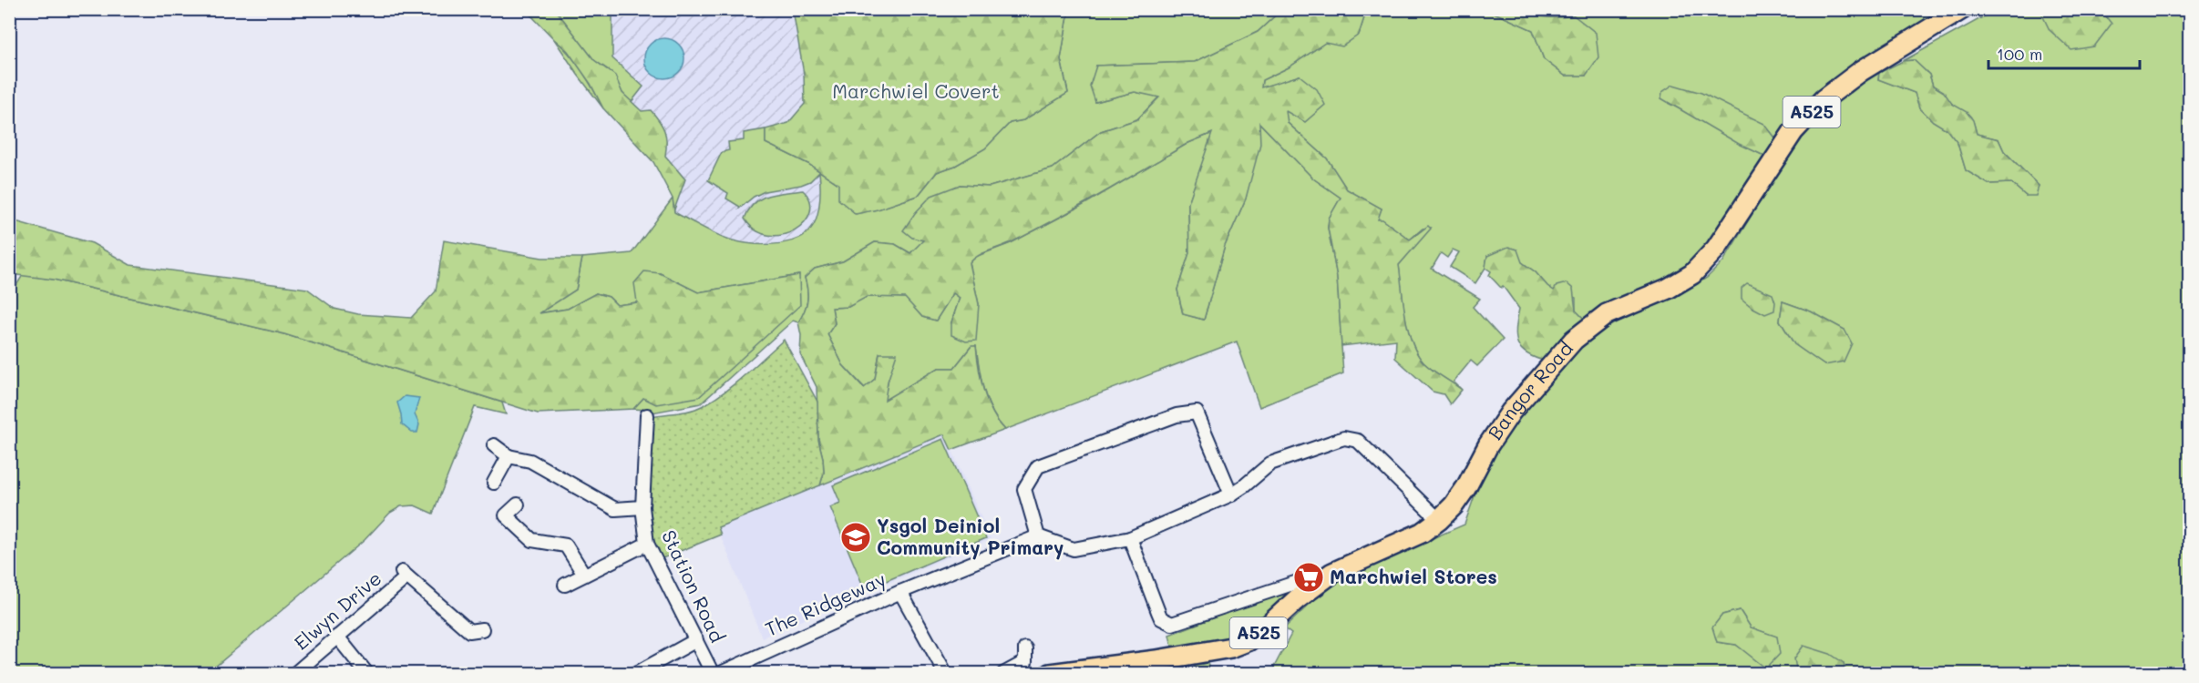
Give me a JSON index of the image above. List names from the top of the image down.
{
  "streets": {
    "main road": ["A525", "Bangor Road"],
    "street": ["Station Road", "The Ridgeway", "Elwyn Drive"]
  },
  "parks": ["Marchwiel Covert"],
  "places": {
    "school or university": ["Ysgol Deiniol Community Primary"],
    "supermarket": ["Marchwiel Stores"]
  },
  "scale_bar": "100 m"
}
